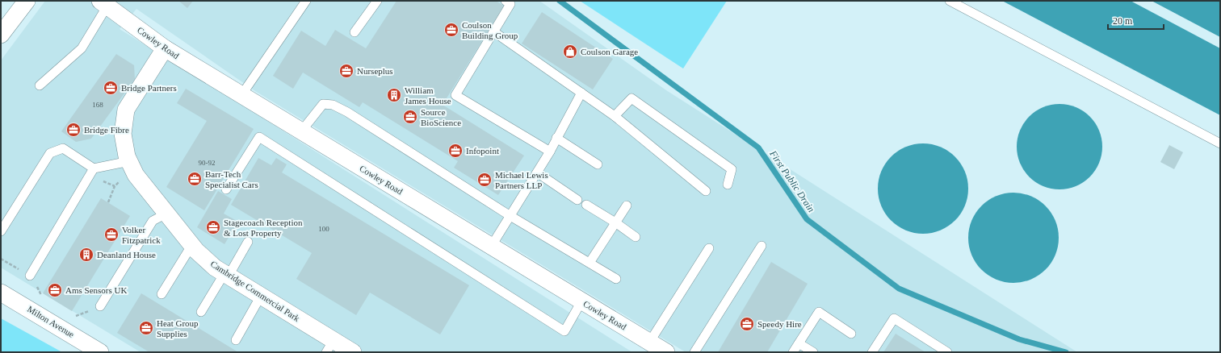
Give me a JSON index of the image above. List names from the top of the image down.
{
  "streets": {
    "street": ["Cowley Road", "Cambridge Commercial Park", "Milton Avenue"]
  },
  "crossings": [
    ["Cowley Road", "Cambridge Commercial Park"]
  ],
  "water": ["First Public Drain"],
  "places": {
    "office": [
      "Coulson Building Group",
      "Nurseplus",
      "Bridge Partners",
      "Source BioScience",
      "Bridge Fibre",
      "Infopoint",
      "Barr-Tech Specialist Cars",
      "Michael Lewis Partners LLP",
      "Stagecoach Reception & Lost Property",
      "Volker Fitzpatrick",
      "Ams Sensors UK",
      "Speedy Hire",
      "Heat Group Supplies"
    ],
    "shop": ["Coulson Garage"],
    "building": ["William James House", "Deanland House"]
  },
  "house_numbers": ["168", "90-92", "100"],
  "scale_bar": "20 m"
}
